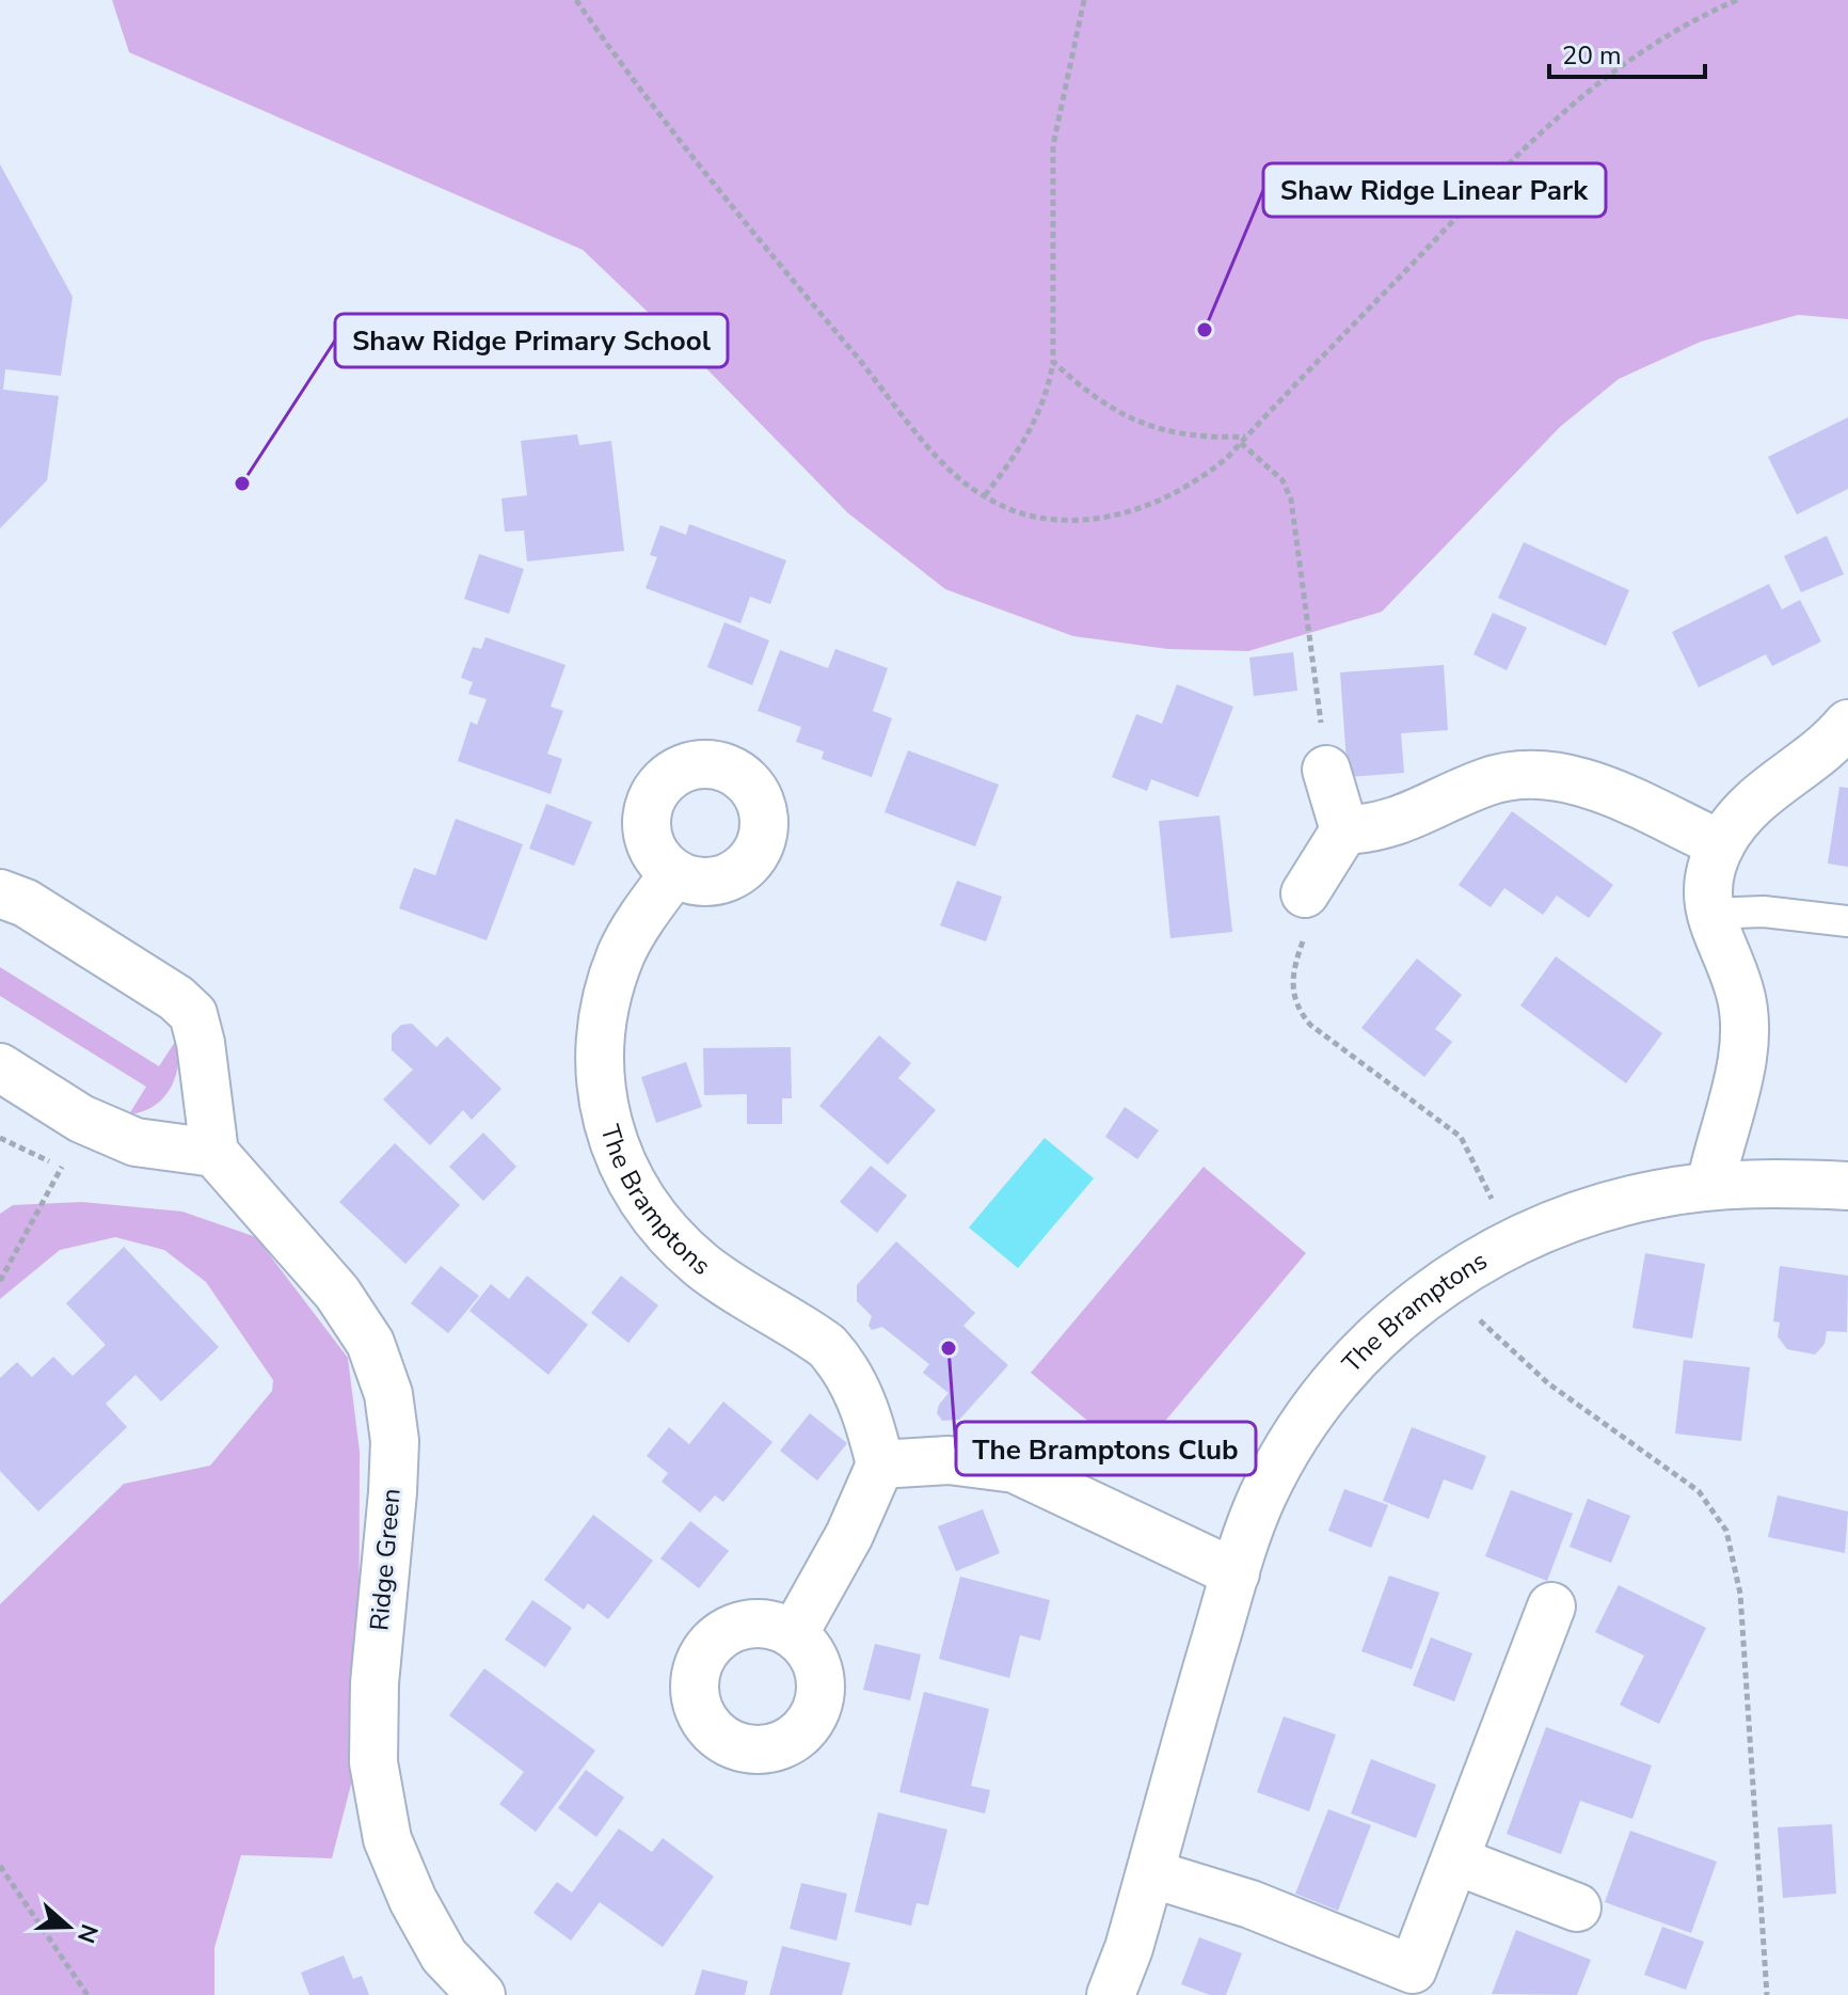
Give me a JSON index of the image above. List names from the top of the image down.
{
  "streets": {
    "street": ["The Bramptons", "Ridge Green"]
  },
  "places": ["Shaw Ridge Linear Park", "Shaw Ridge Primary School", "The Bramptons Club"],
  "scale_bar": "20 m",
  "north": "right"
}
